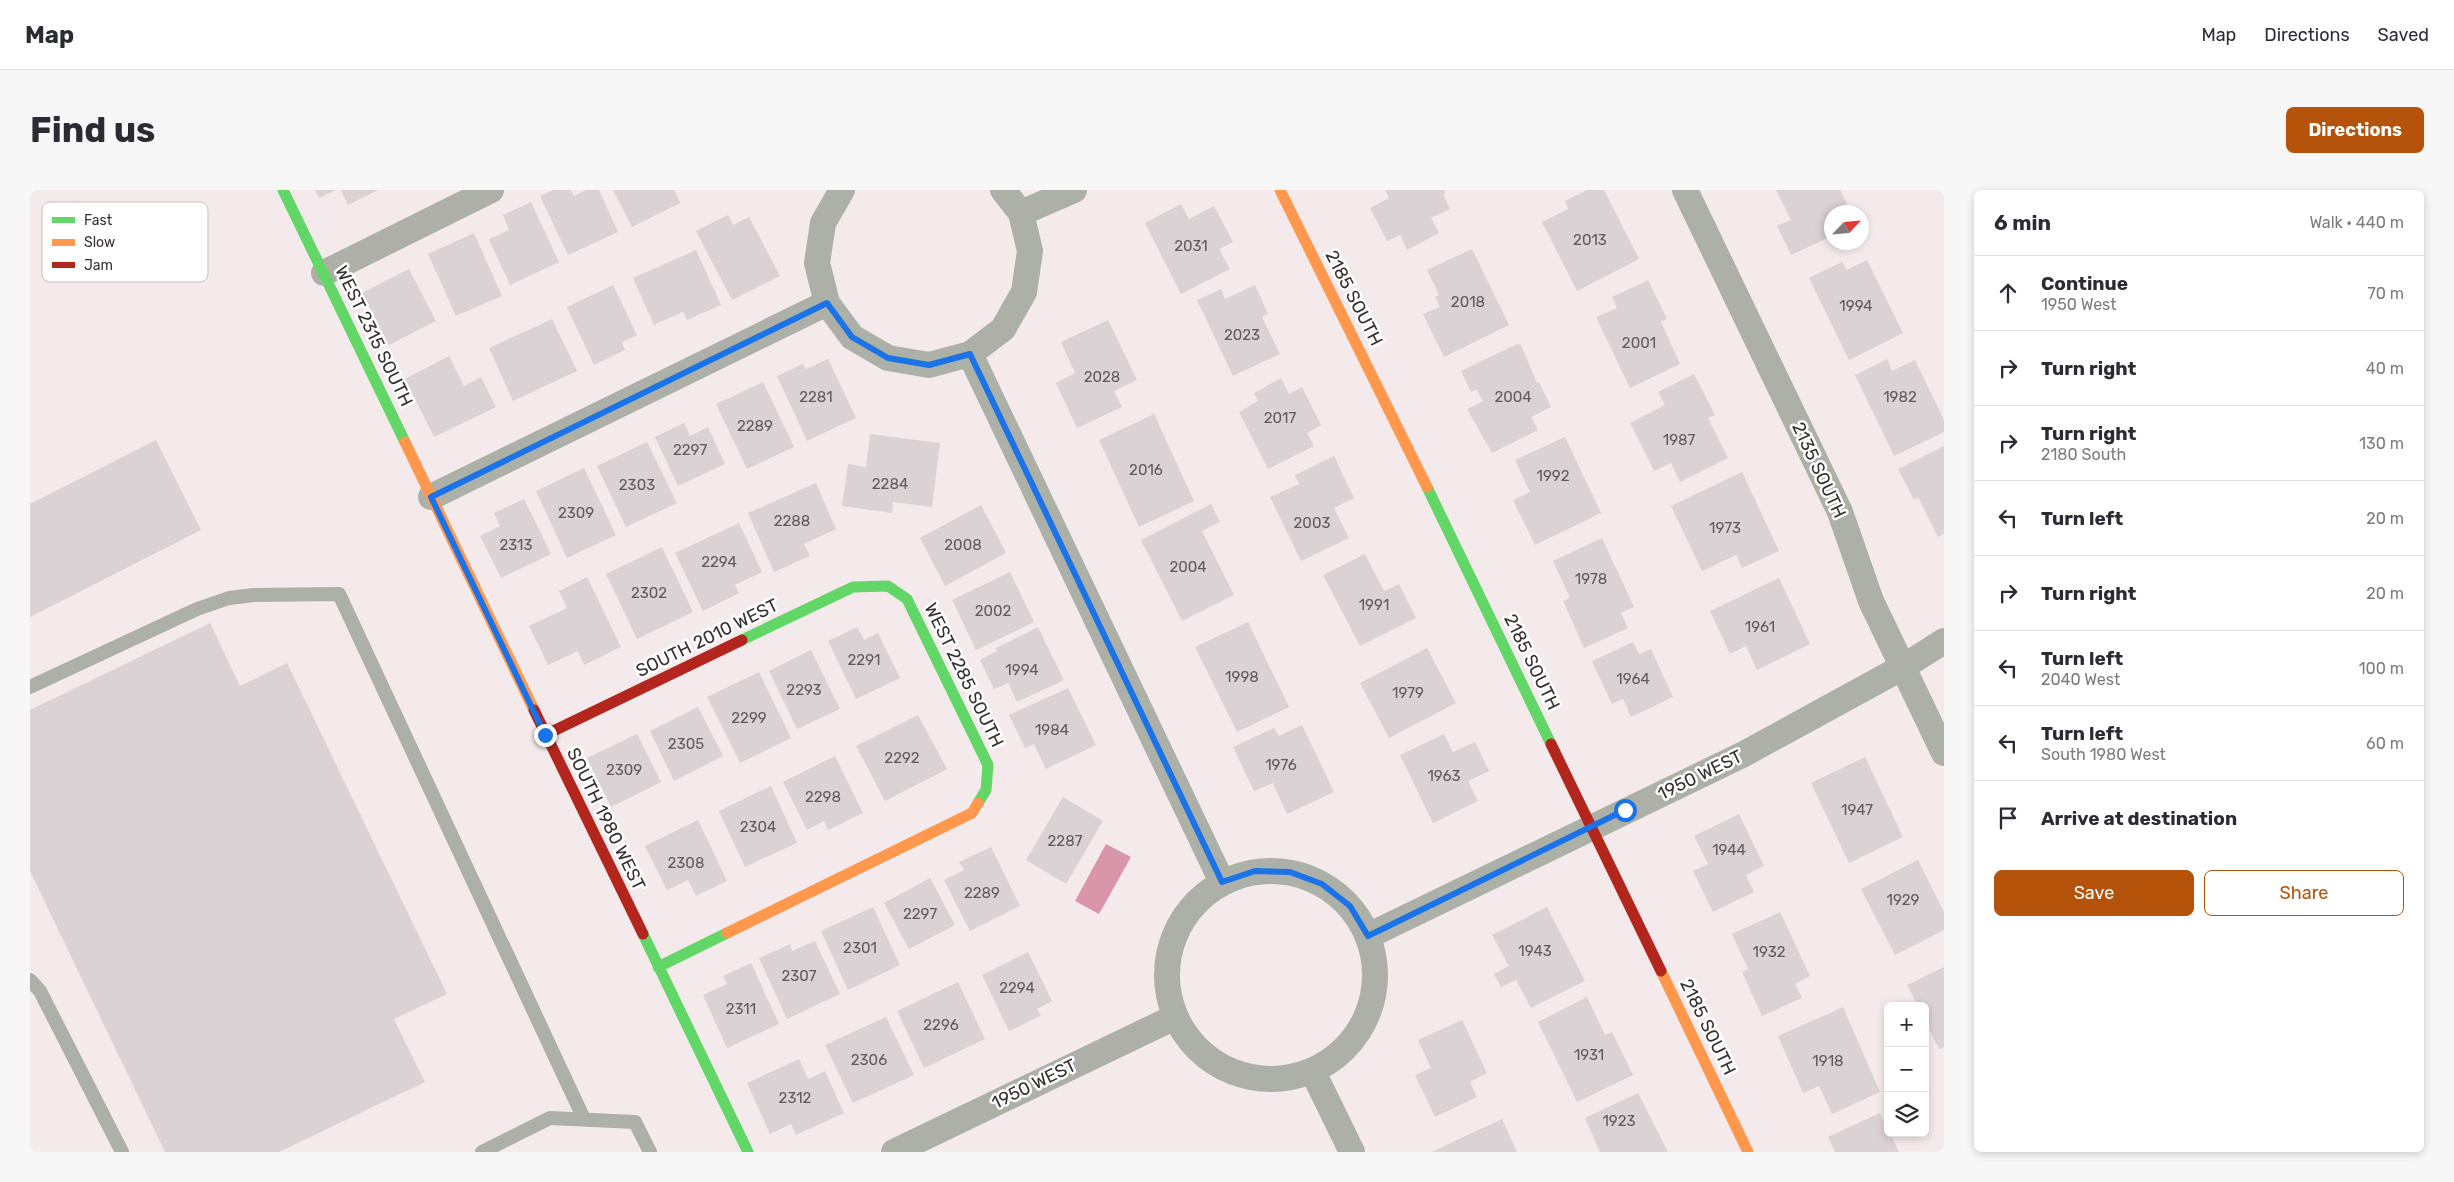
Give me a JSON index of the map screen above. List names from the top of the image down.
{
  "streets": {
    "street": [
      "2185 SOUTH",
      "WEST 2315 SOUTH",
      "2135 SOUTH",
      "SOUTH 2010 WEST",
      "WEST 2285 SOUTH",
      "1950 WEST",
      "SOUTH 1980 WEST"
    ]
  },
  "crossings": [
    ["2185 SOUTH", "1950 WEST"],
    ["WEST 2315 SOUTH", "SOUTH 1980 WEST"],
    ["2135 SOUTH", "1950 WEST"],
    ["SOUTH 2010 WEST", "WEST 2285 SOUTH"],
    ["SOUTH 2010 WEST", "SOUTH 1980 WEST"],
    ["WEST 2285 SOUTH", "SOUTH 1980 WEST"]
  ],
  "house_numbers": [
    "2013",
    "2031",
    "2018",
    "1994",
    "2023",
    "2001",
    "2028",
    "2281",
    "2004",
    "1982",
    "2017",
    "2289",
    "1987",
    "2297",
    "2016",
    "1992",
    "2284",
    "2303",
    "2309",
    "2288",
    "2003",
    "1973",
    "2313",
    "2008",
    "2294",
    "2004",
    "1978",
    "2302",
    "1991",
    "2002",
    "1961",
    "2291",
    "1994",
    "1998",
    "1964",
    "2293",
    "1979",
    "2299",
    "1984",
    "2305",
    "2292",
    "1976",
    "2309",
    "1963",
    "2298",
    "1947",
    "2304",
    "2287",
    "1944",
    "2308",
    "2289",
    "1929",
    "2297",
    "2301",
    "1943",
    "1932",
    "2307",
    "2294",
    "2311",
    "2296",
    "1931",
    "2306",
    "1918",
    "2312",
    "1923"
  ],
  "legend": ["Fast", "Slow", "Jam"],
  "north": "top right",
  "page": {
    "header": "Map",
    "nav": ["Map", "Directions", "Saved"],
    "buttons": [
      "Directions",
      ["Save", "Share"]
    ],
    "title": "Find us",
    "heading": ["6 min", "Walk · 440 m"],
    "list": [
      ["Continue", "1950 West", "70 m"],
      ["Turn right", "40 m"],
      ["Turn right", "2180 South", "130 m"],
      ["Turn left", "20 m"],
      ["Turn right", "20 m"],
      ["Turn left", "2040 West", "100 m"],
      ["Turn left", "South 1980 West", "60 m"],
      "Arrive at destination"
    ],
    "map_buttons": ["+", "−"]
  }
}
